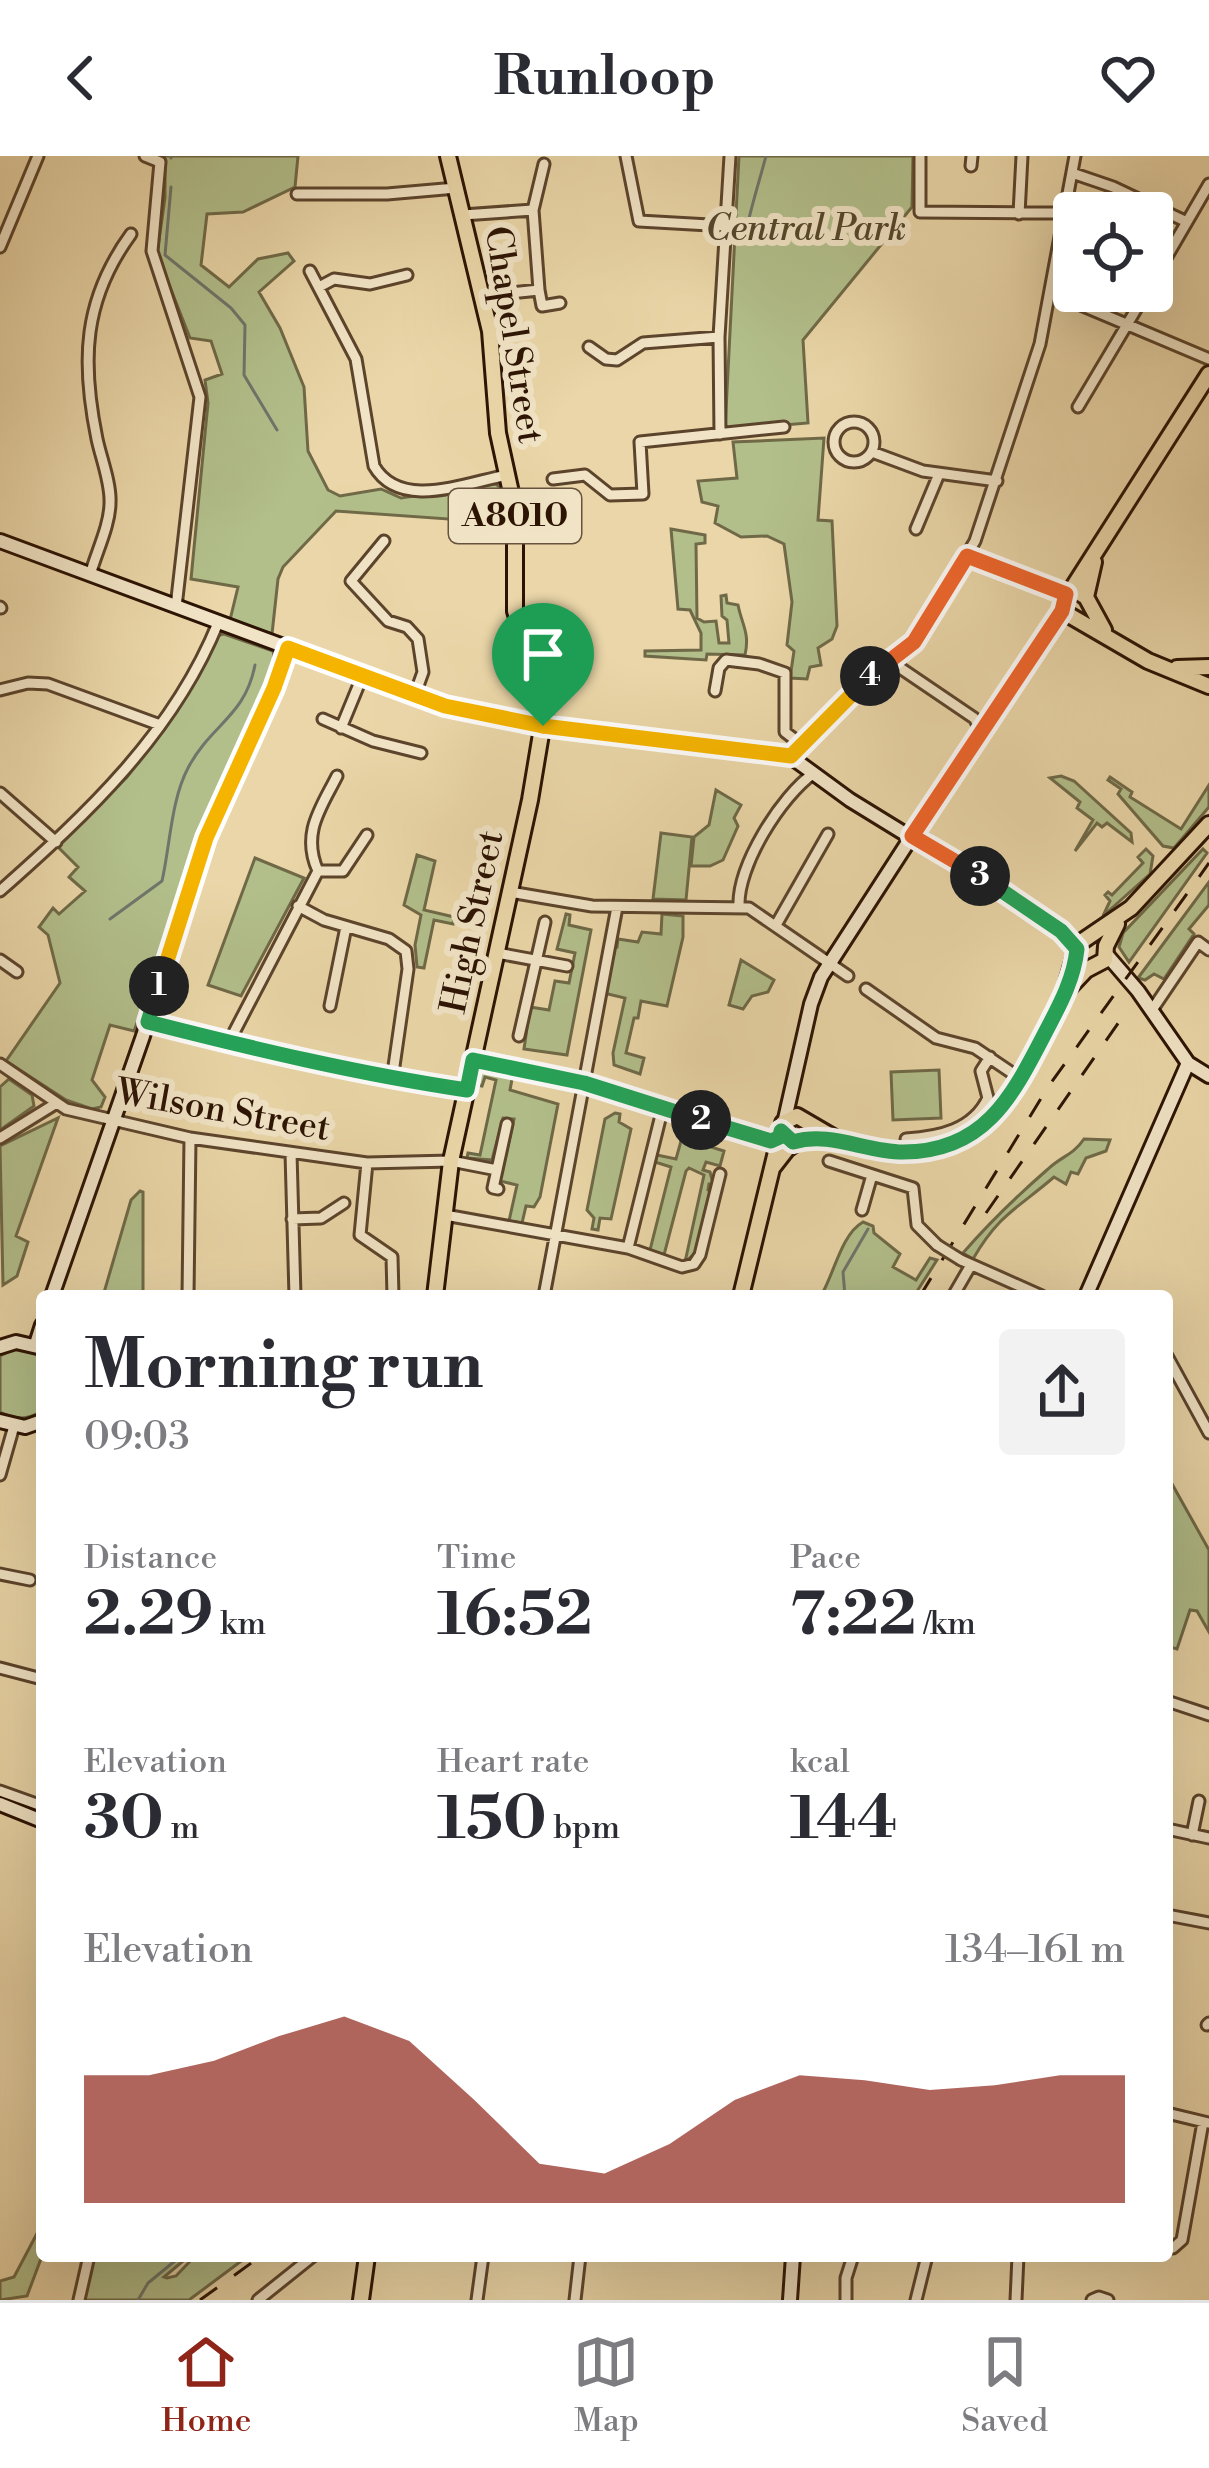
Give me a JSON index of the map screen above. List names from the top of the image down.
{
  "streets": {
    "main road": ["Chapel Street", "A8010", "High Street"],
    "street": ["Wilson Street"]
  },
  "crossings": [
    ["Chapel Street", "High Street"],
    ["A8010", "High Street"],
    ["A8010", "Wilson Street"]
  ],
  "parks": ["Central Park"],
  "page": {
    "header": "Runloop",
    "pins": [
      "4",
      "3",
      "1",
      "2"
    ],
    "heading": ["Morning run", "09:03"],
    "stats": [
      ["Distance", "2.29 km"],
      ["Time", "16:52"],
      ["Pace", "7:22 /km"],
      ["Elevation", "30 m"],
      ["Heart rate", "150 bpm"],
      ["kcal", "144"]
    ],
    "chart": ["Elevation", "134–161 m"],
    "tabs": ["Home", "Map", "Saved"]
  }
}
